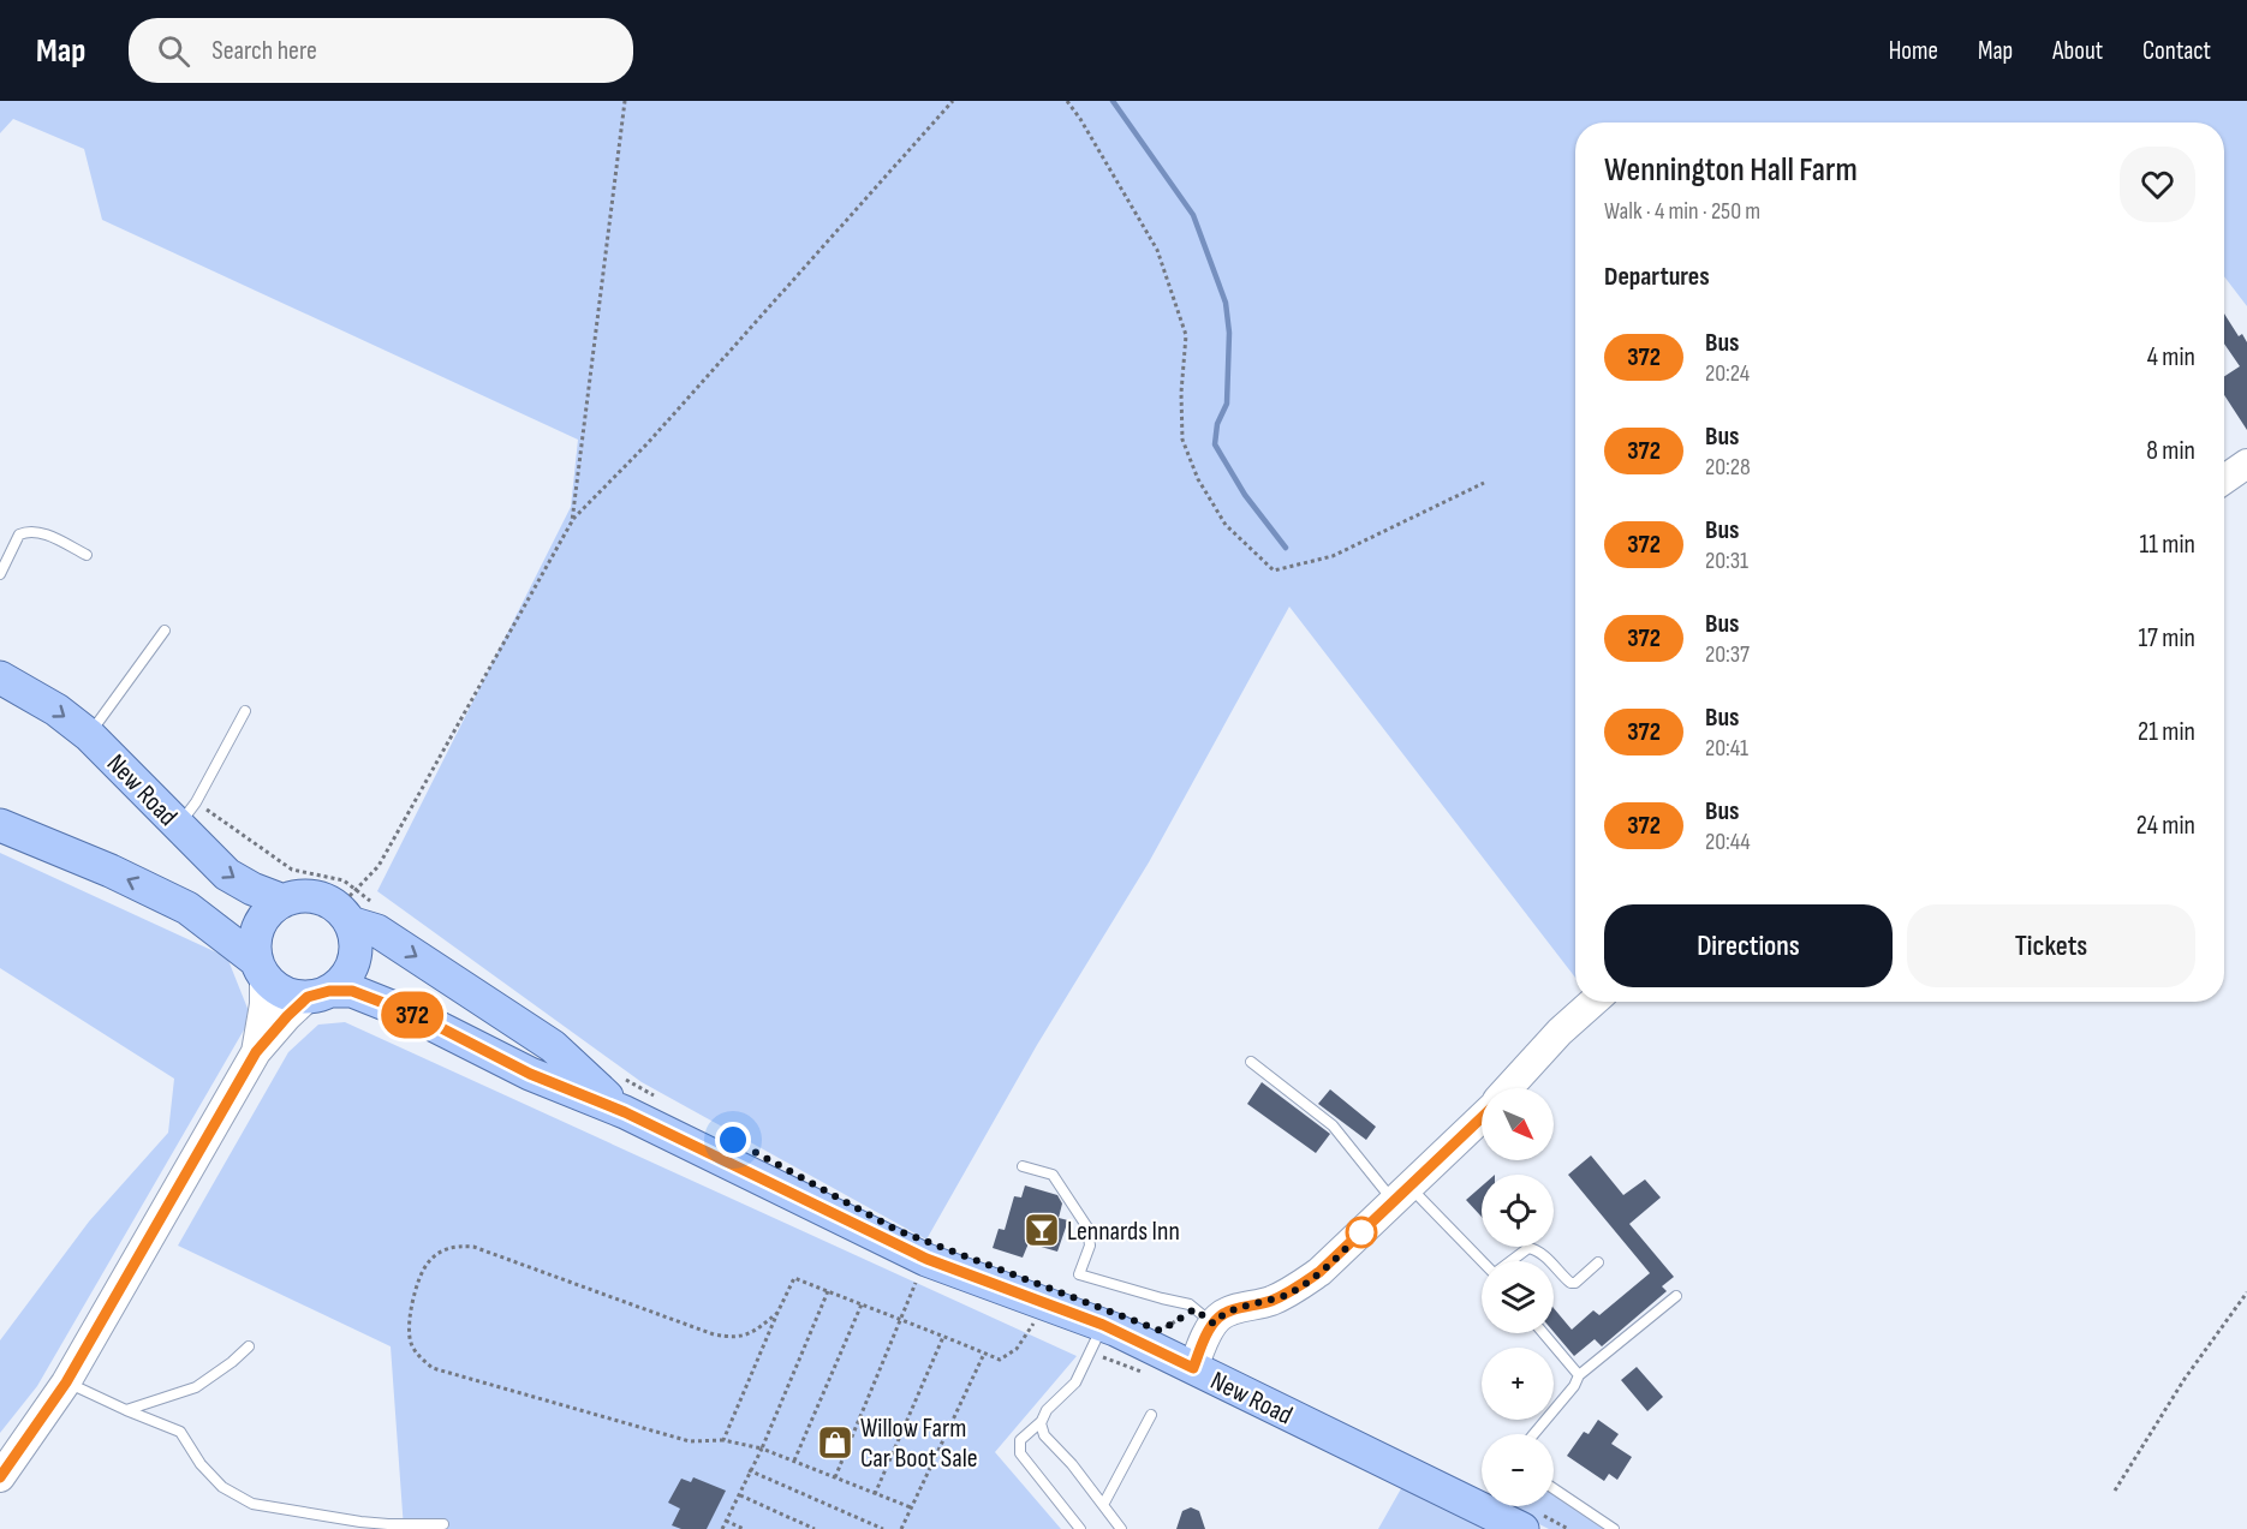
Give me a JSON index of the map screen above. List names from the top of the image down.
{
  "streets": {
    "main road": ["New Road"]
  },
  "places": {
    "bar": ["Lennards Inn"],
    "shop": ["Willow Farm Car Boot Sale"]
  },
  "lines": ["bus line 372"],
  "north": "bottom right",
  "page": {
    "header": "Map",
    "search": "Search here",
    "nav": [
      "Home",
      "Map",
      "About",
      "Contact"
    ],
    "on_map": "372",
    "heading": [
      ["Wennington Hall Farm", "Walk · 4 min · 250 m"],
      "Departures"
    ],
    "list": [
      {
        "mark": "372",
        "name": "Bus",
        "note": "20:24",
        "value": "4 min"
      },
      {
        "mark": "372",
        "name": "Bus",
        "note": "20:28",
        "value": "8 min"
      },
      {
        "mark": "372",
        "name": "Bus",
        "note": "20:31",
        "value": "11 min"
      },
      {
        "mark": "372",
        "name": "Bus",
        "note": "20:37",
        "value": "17 min"
      },
      {
        "mark": "372",
        "name": "Bus",
        "note": "20:41",
        "value": "21 min"
      },
      {
        "mark": "372",
        "name": "Bus",
        "note": "20:44",
        "value": "24 min"
      }
    ],
    "buttons": ["Directions", "Tickets"],
    "map_buttons": ["+", "−"]
  }
}
